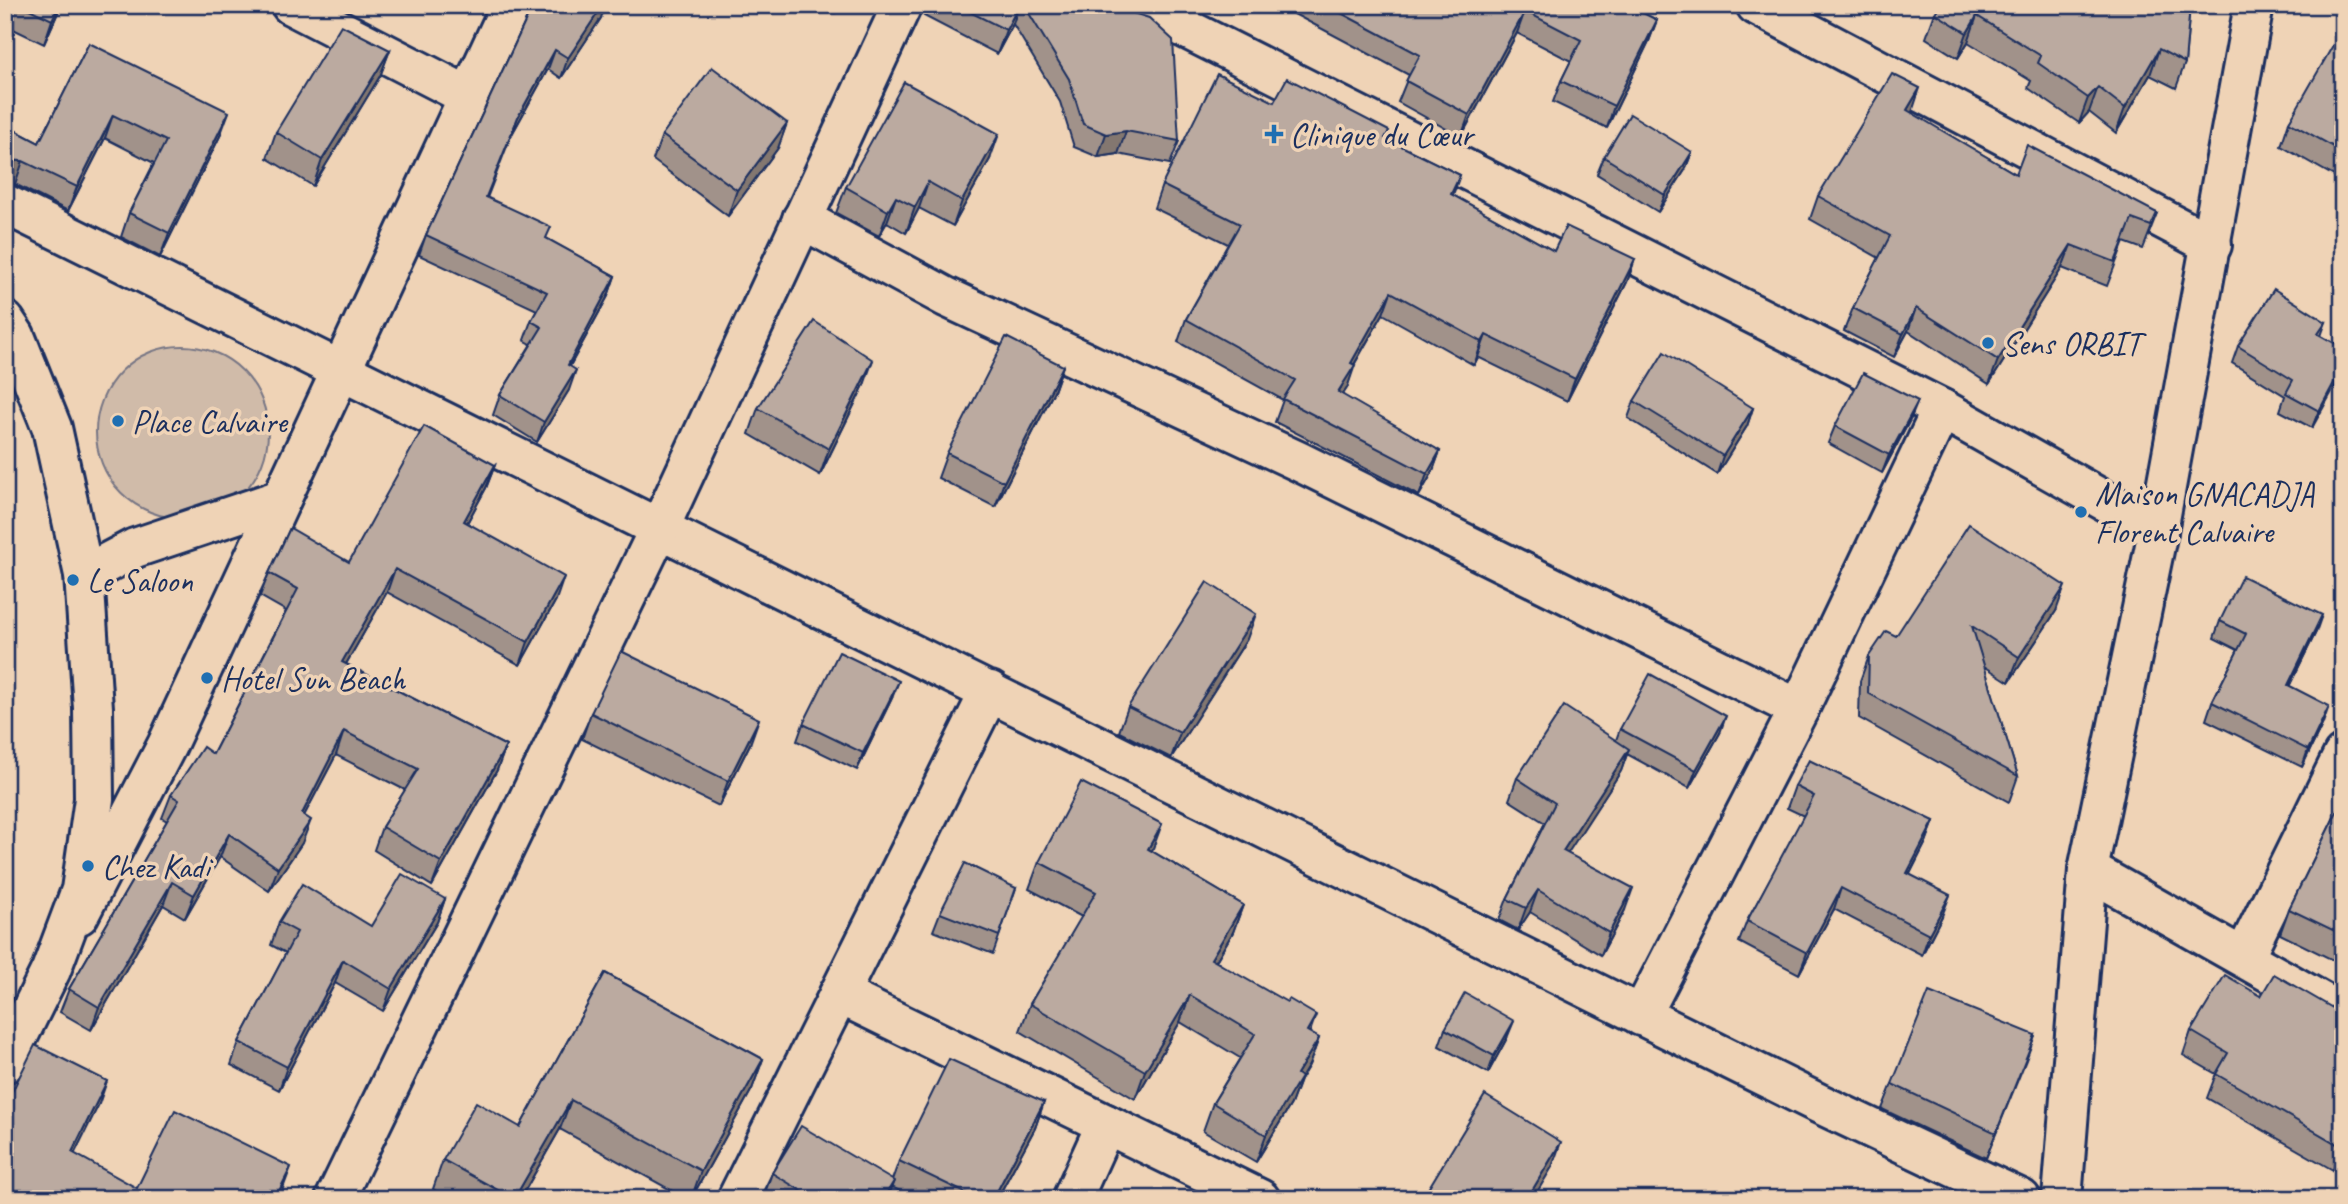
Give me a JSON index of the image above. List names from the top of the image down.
{
  "places": {
    "health": ["Clinique du Cœur"],
    "other": [
      "Sens ORBIT",
      "Place Calvaire",
      "Maison GNACADJA Florent Calvaire",
      "Le Saloon",
      "Hotel Sun Beach",
      "Chez Kadi"
    ]
  }
}
